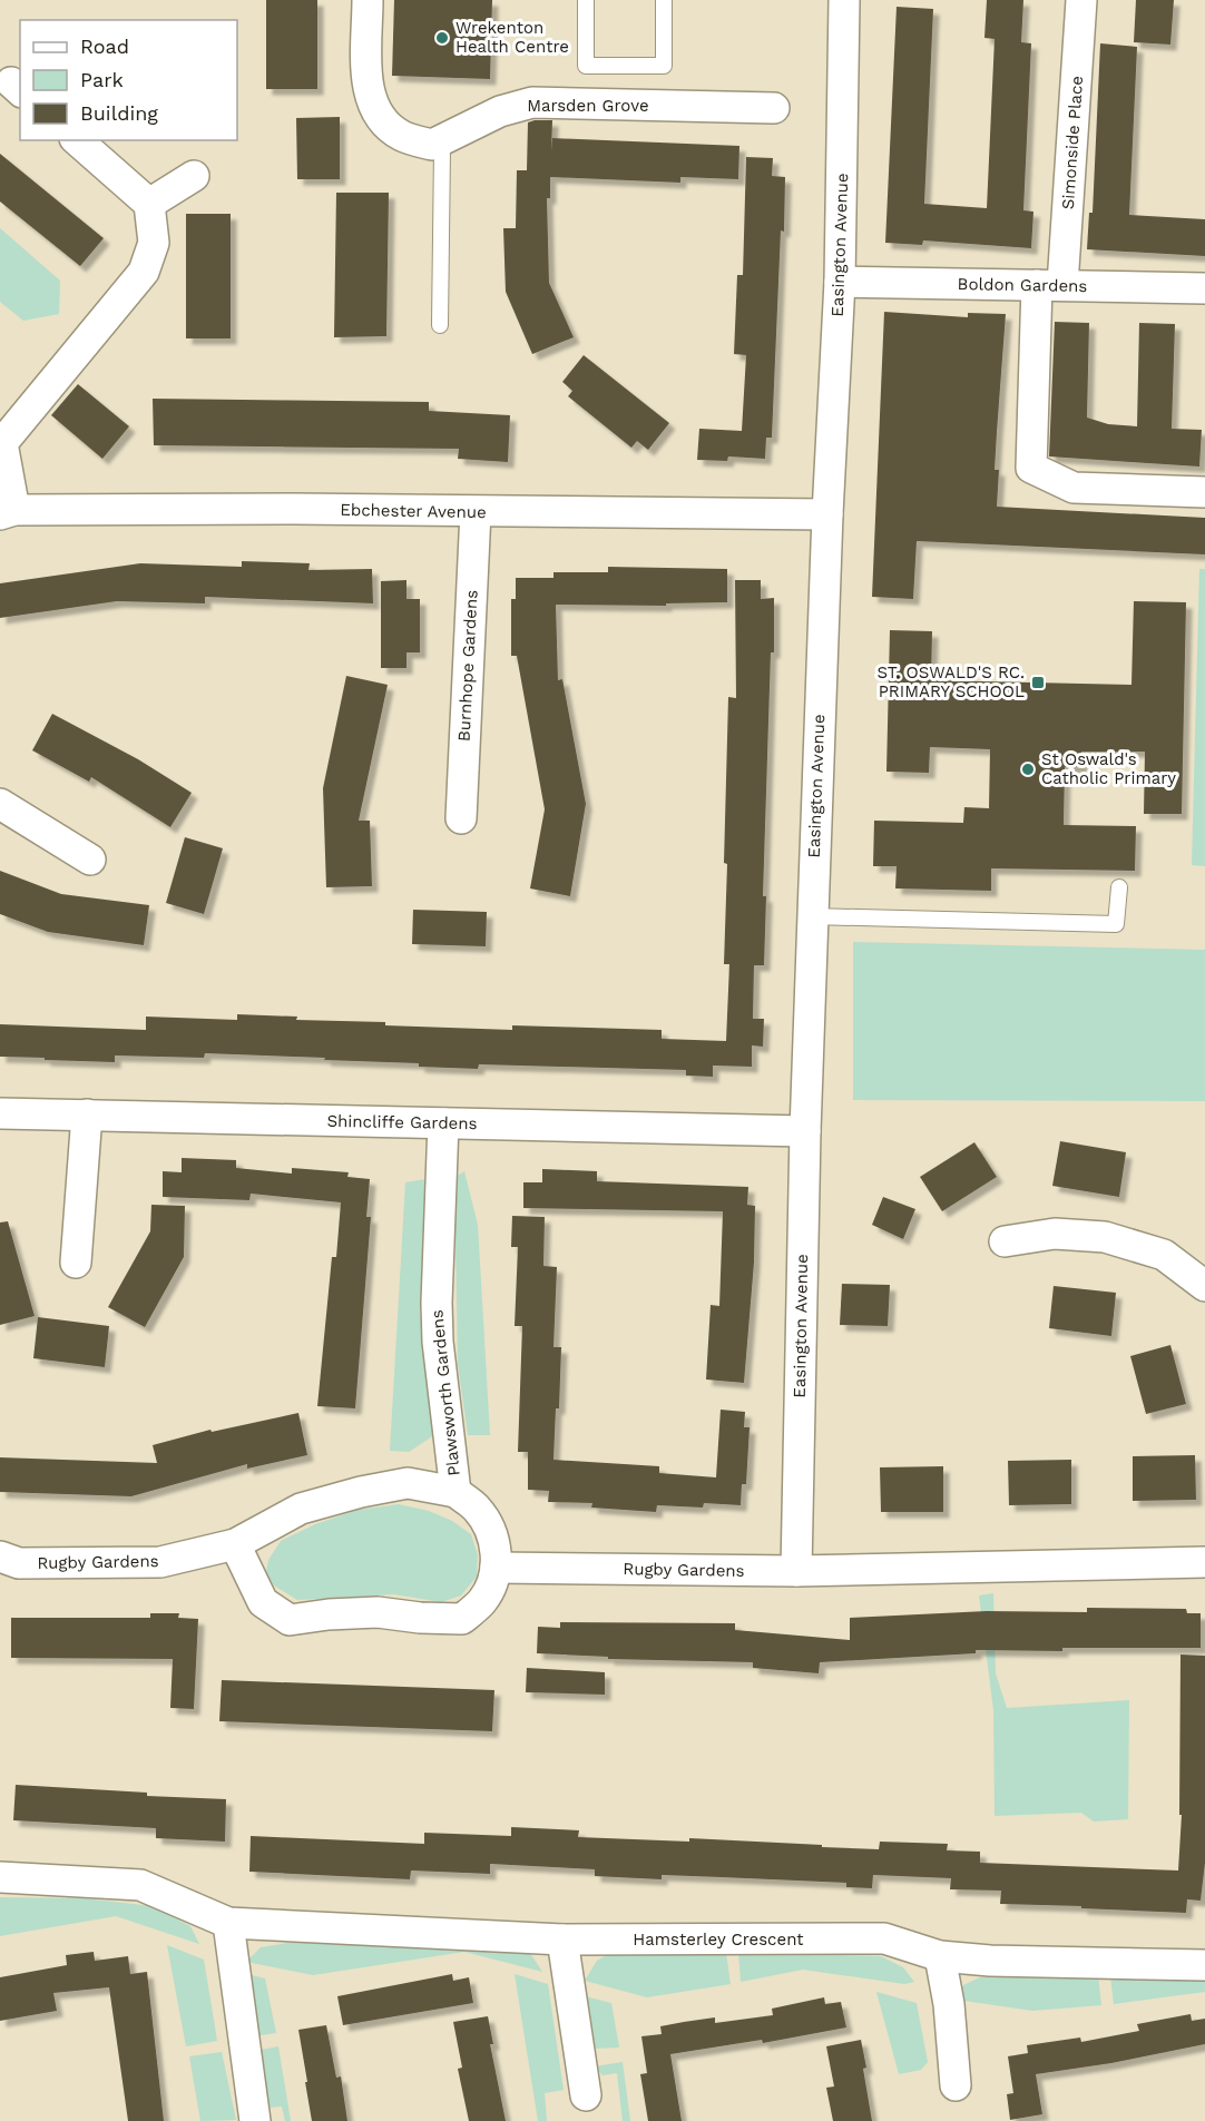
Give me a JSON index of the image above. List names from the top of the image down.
{
  "streets": {
    "street": [
      "Marsden Grove",
      "Simonside Place",
      "Easington Avenue",
      "Boldon Gardens",
      "Ebchester Avenue",
      "Burnhope Gardens",
      "Shincliffe Gardens",
      "Plawsworth Gardens",
      "Rugby Gardens",
      "Hamsterley Crescent"
    ]
  },
  "crossings": [
    ["Simonside Place", "Boldon Gardens"],
    ["Easington Avenue", "Boldon Gardens"],
    ["Easington Avenue", "Ebchester Avenue"],
    ["Easington Avenue", "Shincliffe Gardens"],
    ["Easington Avenue", "Rugby Gardens"],
    ["Ebchester Avenue", "Burnhope Gardens"],
    ["Shincliffe Gardens", "Plawsworth Gardens"],
    ["Plawsworth Gardens", "Rugby Gardens"]
  ],
  "places": {
    "other": ["Wrekenton Health Centre", "St Oswald's Catholic Primary"],
    "transit": ["ST. OSWALD'S RC. PRIMARY SCHOOL"]
  },
  "legend": ["Road", "Park", "Building"]
}
